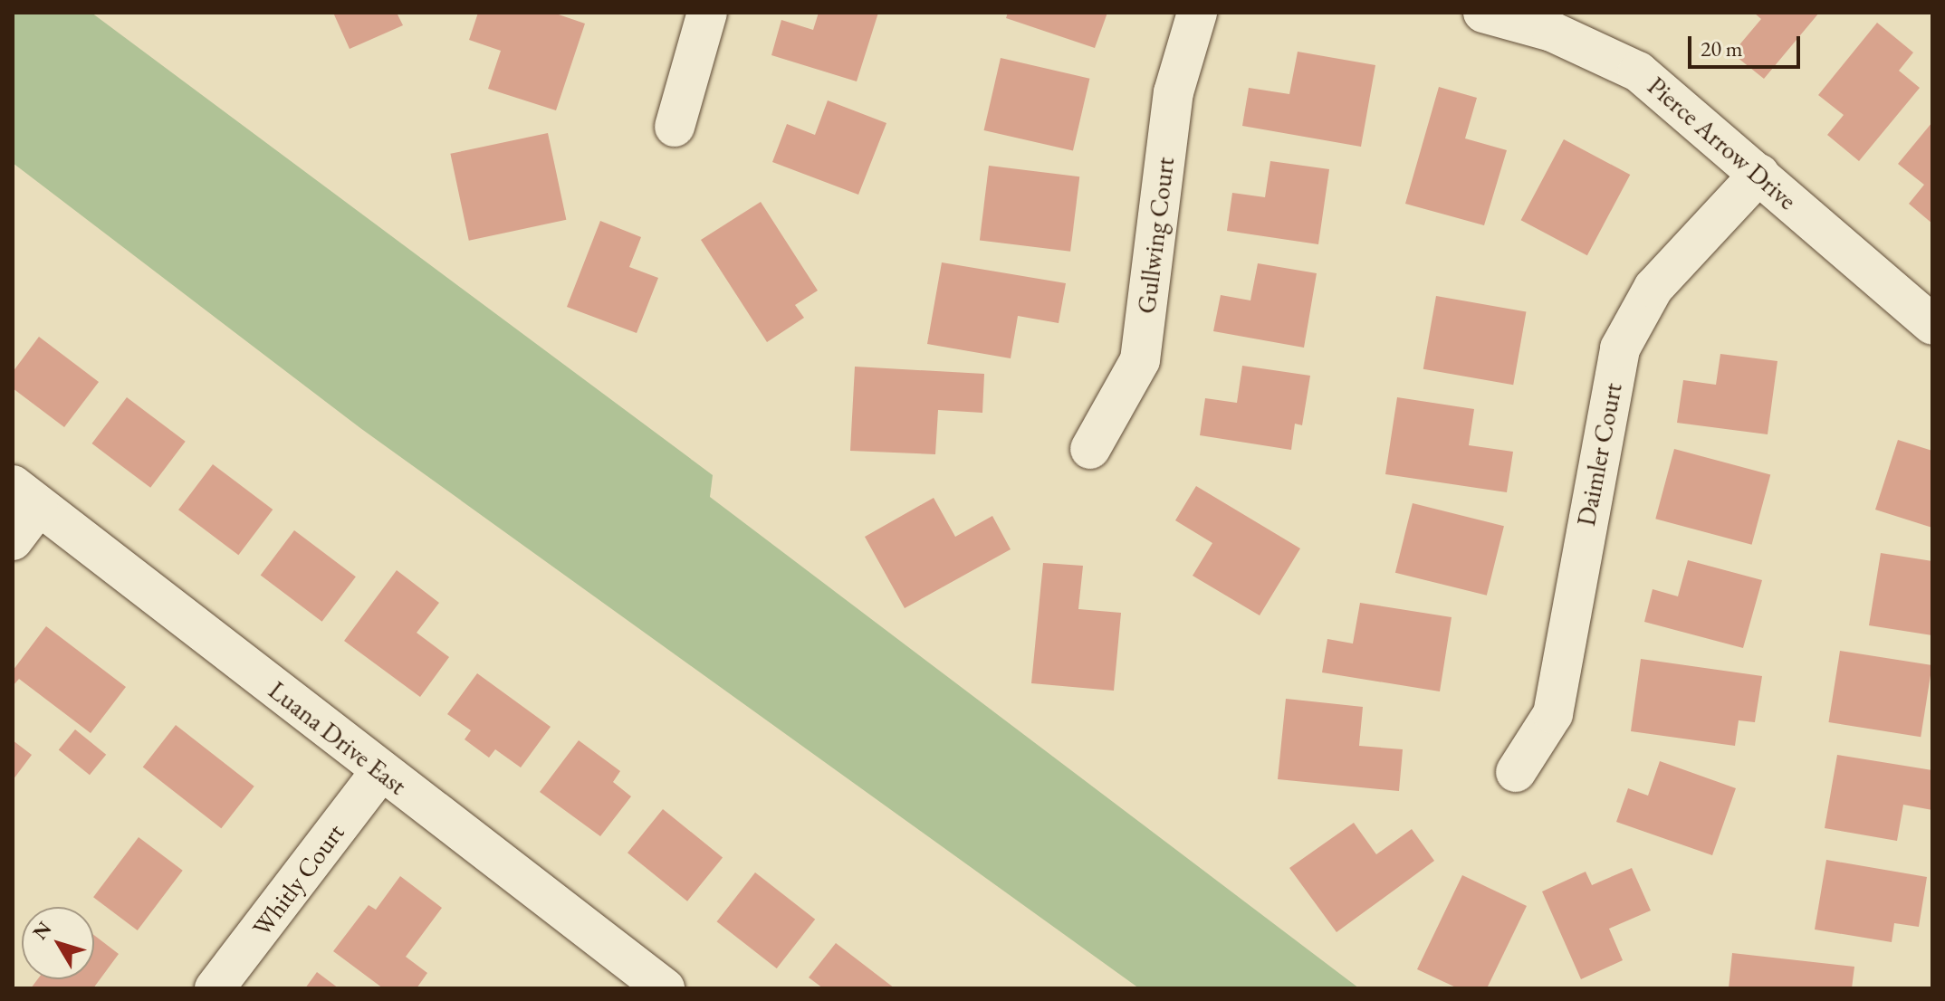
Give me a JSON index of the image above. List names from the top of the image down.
{
  "streets": {
    "street": [
      "Pierce Arrow Drive",
      "Gullwing Court",
      "Daimler Court",
      "Luana Drive East",
      "Whitly Court"
    ]
  },
  "crossings": [
    ["Pierce Arrow Drive", "Daimler Court"],
    ["Luana Drive East", "Whitly Court"]
  ],
  "scale_bar": "20 m",
  "north": "top left"
}
